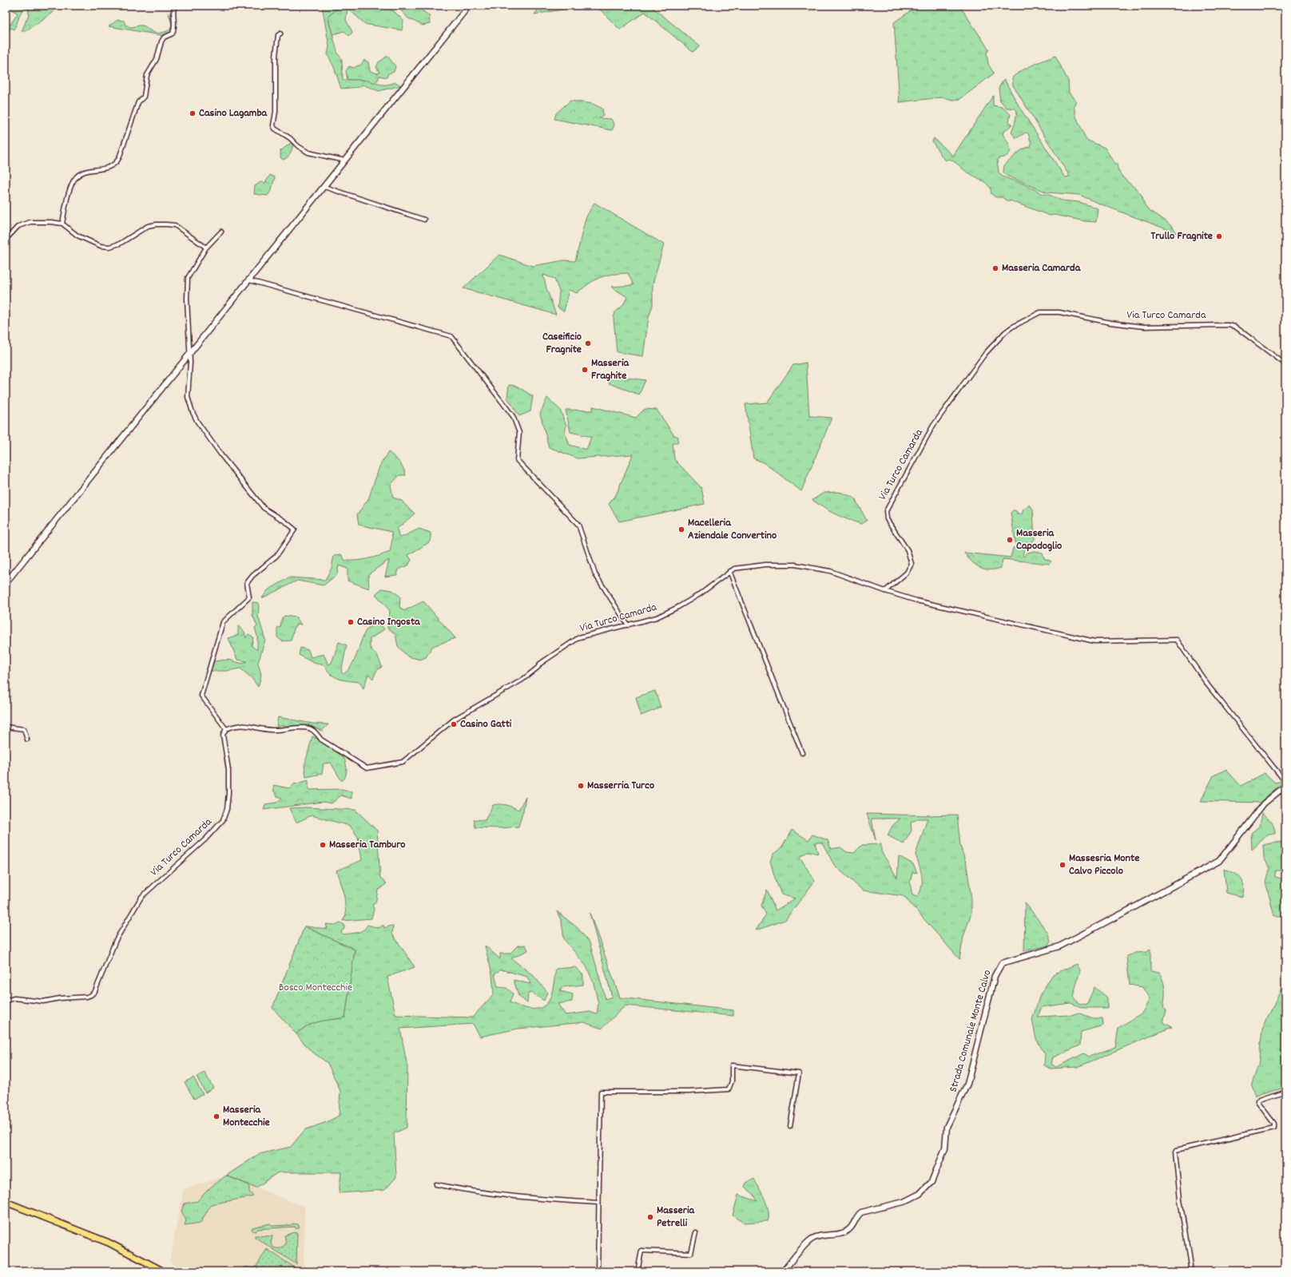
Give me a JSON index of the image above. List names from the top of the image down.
{
  "streets": {
    "street": ["Via Turco Camarda", "Strada Comunale Monte Calvo"]
  },
  "parks": ["Bosco Montecchie"],
  "places": [
    "Casino Lagamba",
    "Trullo Fragnite",
    "Masseria Camarda",
    "Caseificio Fragnite",
    "Masseria Fraghite",
    "Macelleria Aziendale Convertino",
    "Masseria Capodoglio",
    "Casino Ingosta",
    "Casino Gatti",
    "Masserria Turco",
    "Masseria Tamburo",
    "Massesria Monte Calvo Piccolo",
    "Masseria Montecchie",
    "Masseria Petrelli"
  ]
}
